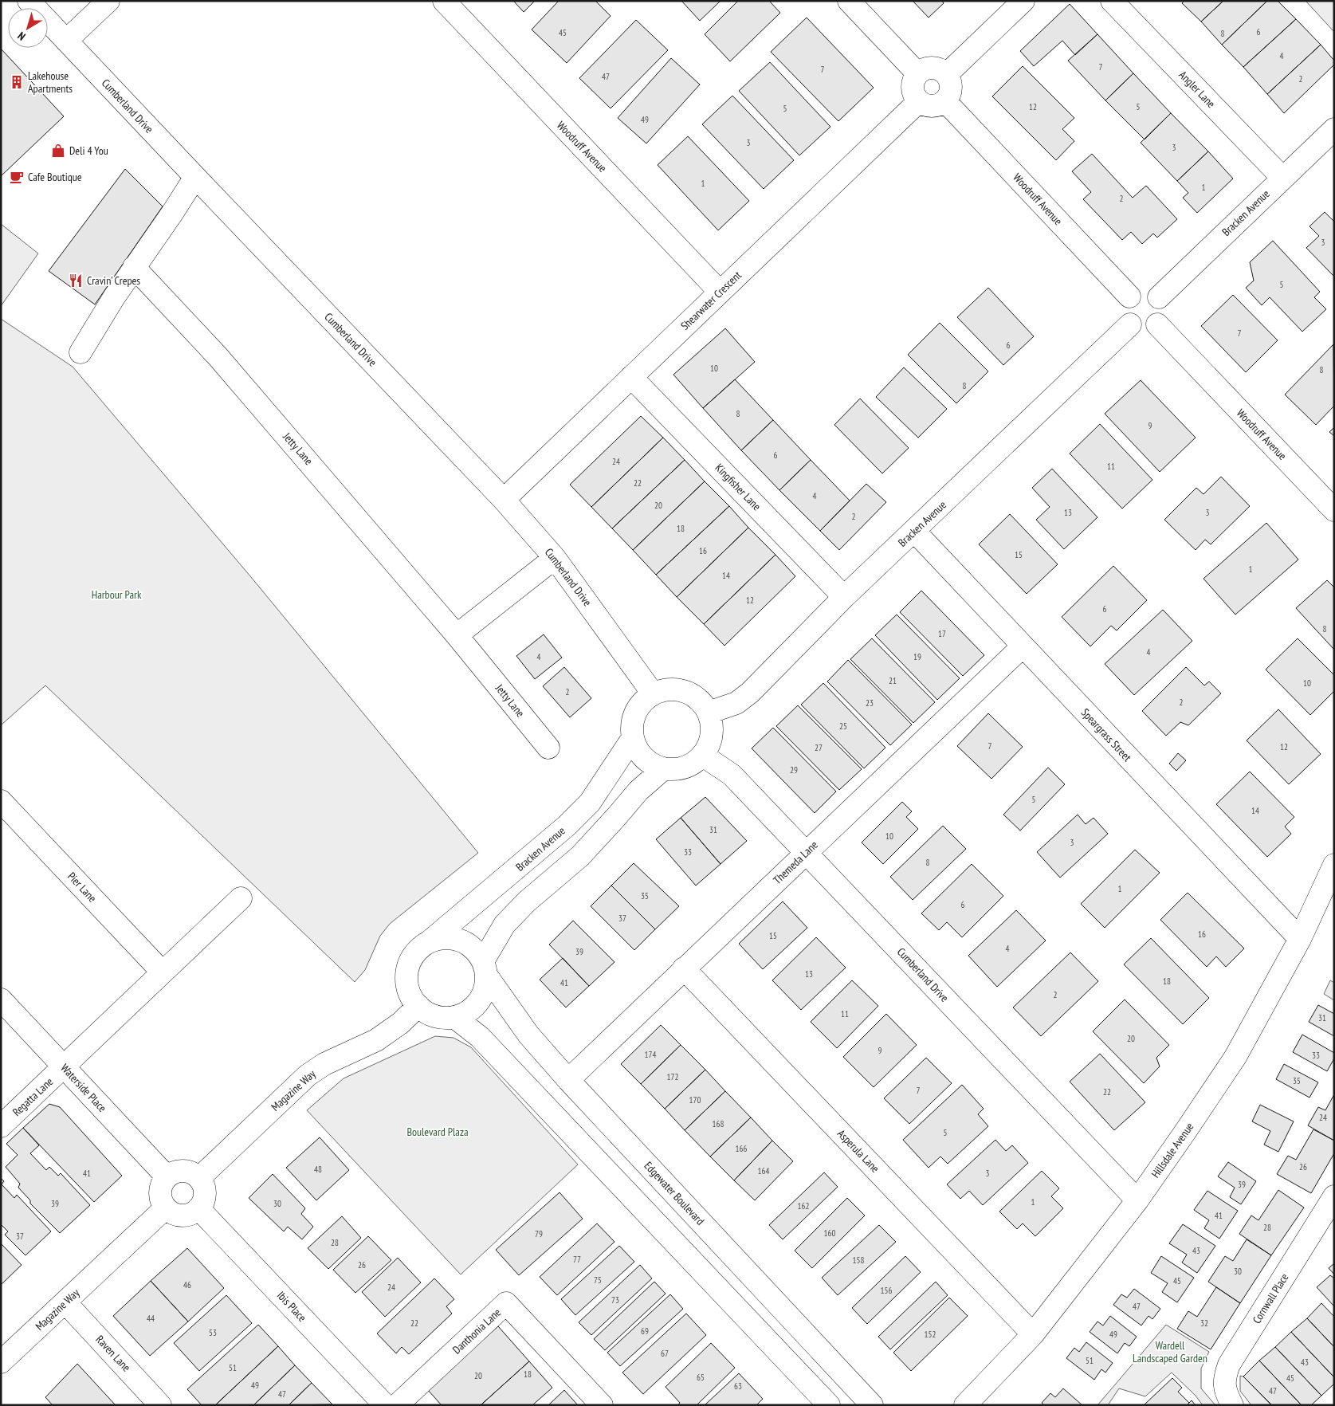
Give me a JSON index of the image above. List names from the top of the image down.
{
  "streets": {
    "street": [
      "Angler Lane",
      "Cumberland Drive",
      "Woodruff Avenue",
      "Bracken Avenue",
      "Shearwater Crescent",
      "Jetty Lane",
      "Kingfisher Lane",
      "Speargrass Street",
      "Themeda Lane",
      "Pier Lane",
      "Waterside Place",
      "Magazine Way",
      "Regatta Lane",
      "Hillsdale Avenue",
      "Asperula Lane",
      "Edgewater Boulevard",
      "Cornwall Place",
      "Ibis Place",
      "Danthonia Lane",
      "Raven Lane"
    ]
  },
  "crossings": [
    ["Angler Lane", "Bracken Avenue"],
    ["Cumberland Drive", "Bracken Avenue"],
    ["Cumberland Drive", "Shearwater Crescent"],
    ["Cumberland Drive", "Themeda Lane"],
    ["Cumberland Drive", "Hillsdale Avenue"],
    ["Woodruff Avenue", "Bracken Avenue"],
    ["Woodruff Avenue", "Shearwater Crescent"],
    ["Bracken Avenue", "Kingfisher Lane"],
    ["Bracken Avenue", "Speargrass Street"],
    ["Bracken Avenue", "Magazine Way"],
    ["Bracken Avenue", "Edgewater Boulevard"],
    ["Shearwater Crescent", "Kingfisher Lane"],
    ["Speargrass Street", "Themeda Lane"],
    ["Speargrass Street", "Hillsdale Avenue"],
    ["Themeda Lane", "Asperula Lane"],
    ["Themeda Lane", "Edgewater Boulevard"],
    ["Waterside Place", "Magazine Way"],
    ["Waterside Place", "Regatta Lane"],
    ["Waterside Place", "Ibis Place"],
    ["Magazine Way", "Edgewater Boulevard"],
    ["Magazine Way", "Ibis Place"],
    ["Magazine Way", "Raven Lane"],
    ["Hillsdale Avenue", "Asperula Lane"]
  ],
  "parks": ["Harbour Park", "Boulevard Plaza", "Wardell Landscaped Garden"],
  "places": {
    "building": ["Lakehouse Apartments"],
    "shop": ["Deli 4 You"],
    "cafe": ["Cafe Boutique"],
    "restaurant": ["Cravin’ Crepes"]
  },
  "house_numbers": [
    "6",
    "45",
    "8",
    "4",
    "7",
    "7",
    "47",
    "2",
    "12",
    "5",
    "5",
    "49",
    "3",
    "3",
    "1",
    "1",
    "2",
    "3",
    "5",
    "7",
    "6",
    "10",
    "8",
    "8",
    "8",
    "9",
    "6",
    "24",
    "11",
    "22",
    "4",
    "20",
    "13",
    "3",
    "2",
    "18",
    "16",
    "15",
    "1",
    "14",
    "12",
    "6",
    "8",
    "17",
    "4",
    "4",
    "19",
    "21",
    "10",
    "2",
    "2",
    "23",
    "25",
    "7",
    "12",
    "27",
    "29",
    "5",
    "14",
    "31",
    "10",
    "3",
    "33",
    "8",
    "1",
    "35",
    "6",
    "37",
    "16",
    "15",
    "4",
    "39",
    "13",
    "18",
    "41",
    "2",
    "11",
    "31",
    "20",
    "9",
    "174",
    "33",
    "172",
    "35",
    "7",
    "22",
    "170",
    "24",
    "168",
    "5",
    "166",
    "26",
    "48",
    "164",
    "41",
    "3",
    "39",
    "1",
    "39",
    "30",
    "162",
    "41",
    "28",
    "160",
    "79",
    "37",
    "28",
    "43",
    "77",
    "158",
    "26",
    "30",
    "75",
    "45",
    "46",
    "24",
    "156",
    "73",
    "47",
    "44",
    "22",
    "32",
    "69",
    "53",
    "152",
    "49",
    "67",
    "51",
    "43",
    "51",
    "18",
    "20",
    "65",
    "45",
    "49",
    "63",
    "47",
    "47"
  ],
  "north": "bottom left"
}
